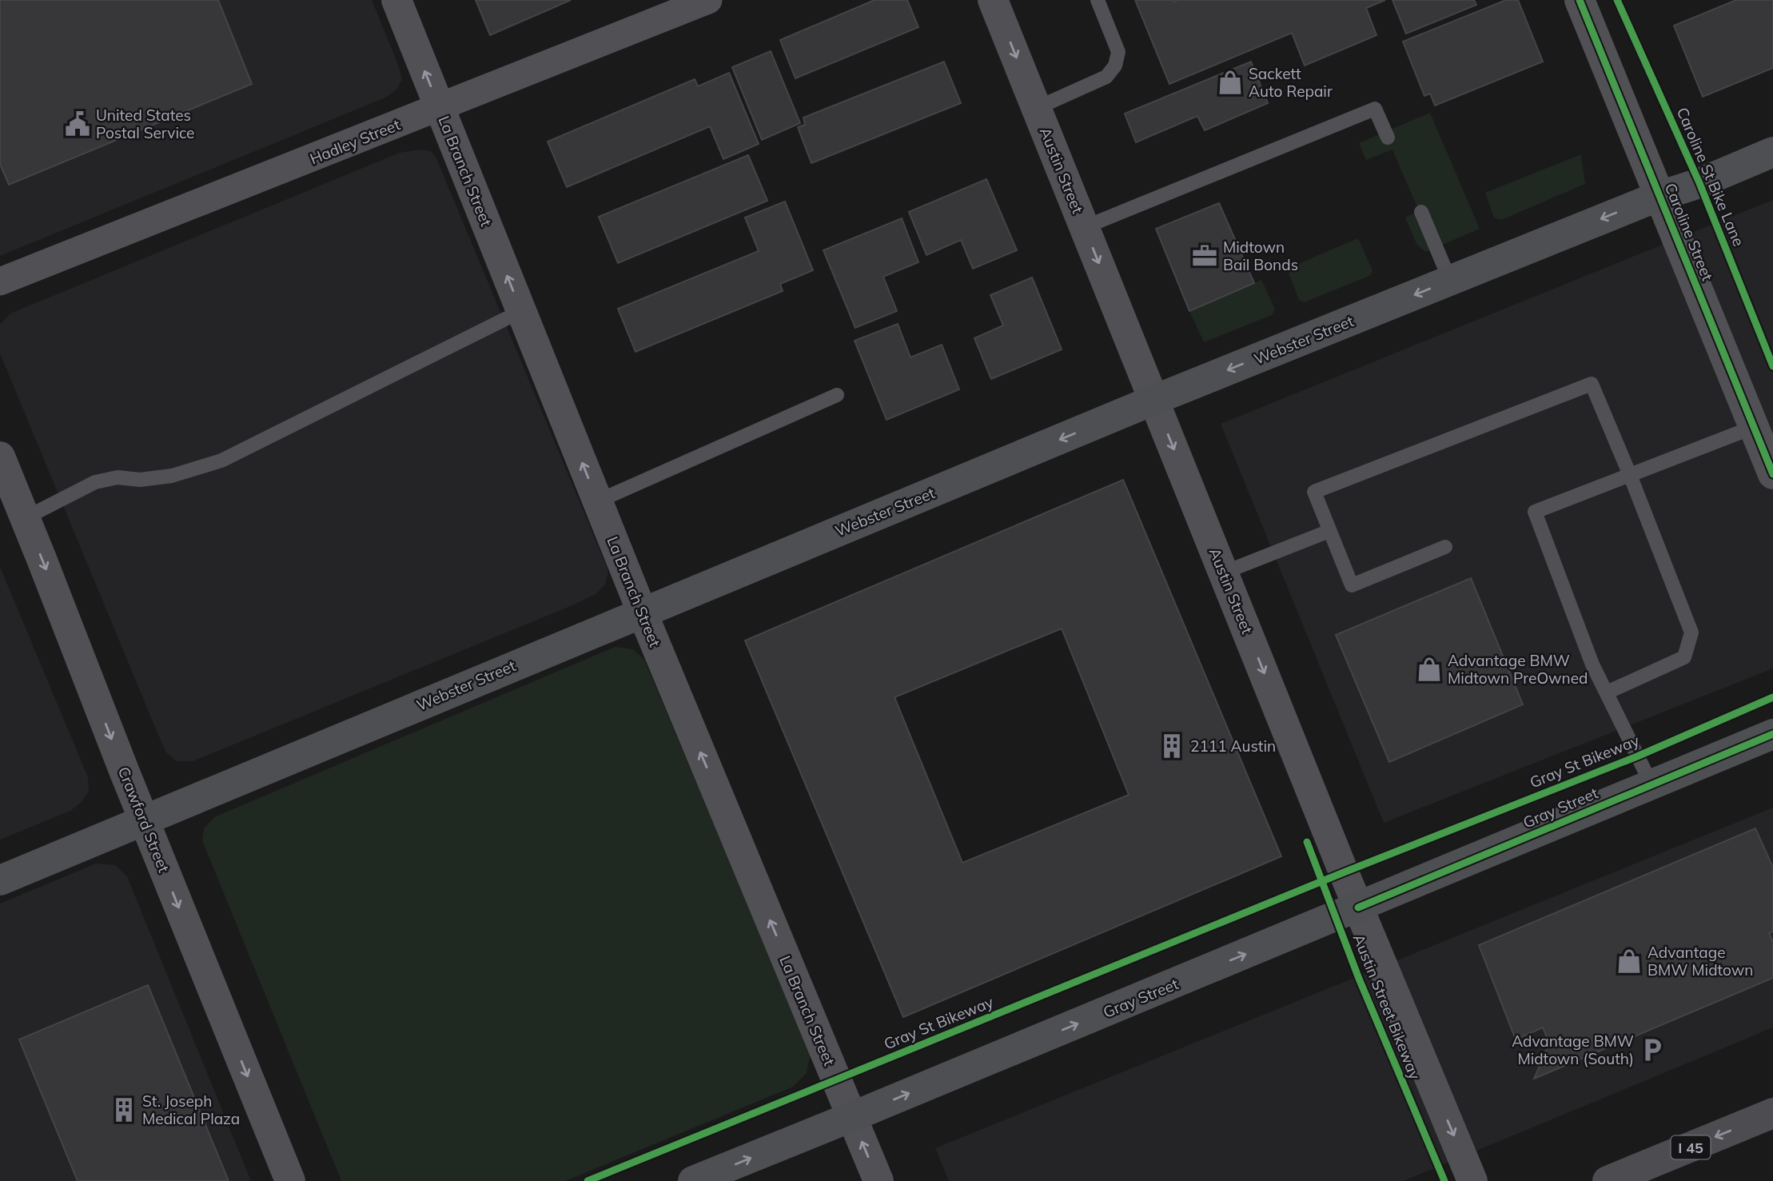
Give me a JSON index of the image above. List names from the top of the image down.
{
  "streets": {
    "highway": ["I 45"],
    "main road": ["Webster Street", "Gray Street"],
    "street": [
      "Hadley Street",
      "Austin Street",
      "La Branch Street",
      "Caroline Street",
      "Crawford Street"
    ],
    "cycle path": ["Caroline St Bike Lane", "Gray St Bikeway", "Austin Street Bikeway"]
  },
  "crossings": [
    ["Hadley Street", "La Branch Street"],
    ["Austin Street", "Webster Street"],
    ["Austin Street", "Gray Street"],
    ["La Branch Street", "Webster Street"],
    ["La Branch Street", "Gray Street"],
    ["Caroline Street", "Webster Street"],
    ["Webster Street", "Crawford Street"]
  ],
  "one_way": [
    "Austin Street",
    "La Branch Street",
    "Webster Street",
    "Gray Street",
    "Crawford Street"
  ],
  "places": {
    "shop": ["Sackett Auto Repair", "Advantage BMW Midtown PreOwned", "Advantage BMW Midtown"],
    "public building": ["United States Postal Service"],
    "office": ["Midtown Bail Bonds"],
    "building": ["2111 Austin", "St. Joseph Medical Plaza"],
    "parking": ["Advantage BMW Midtown (South)"]
  }
}
